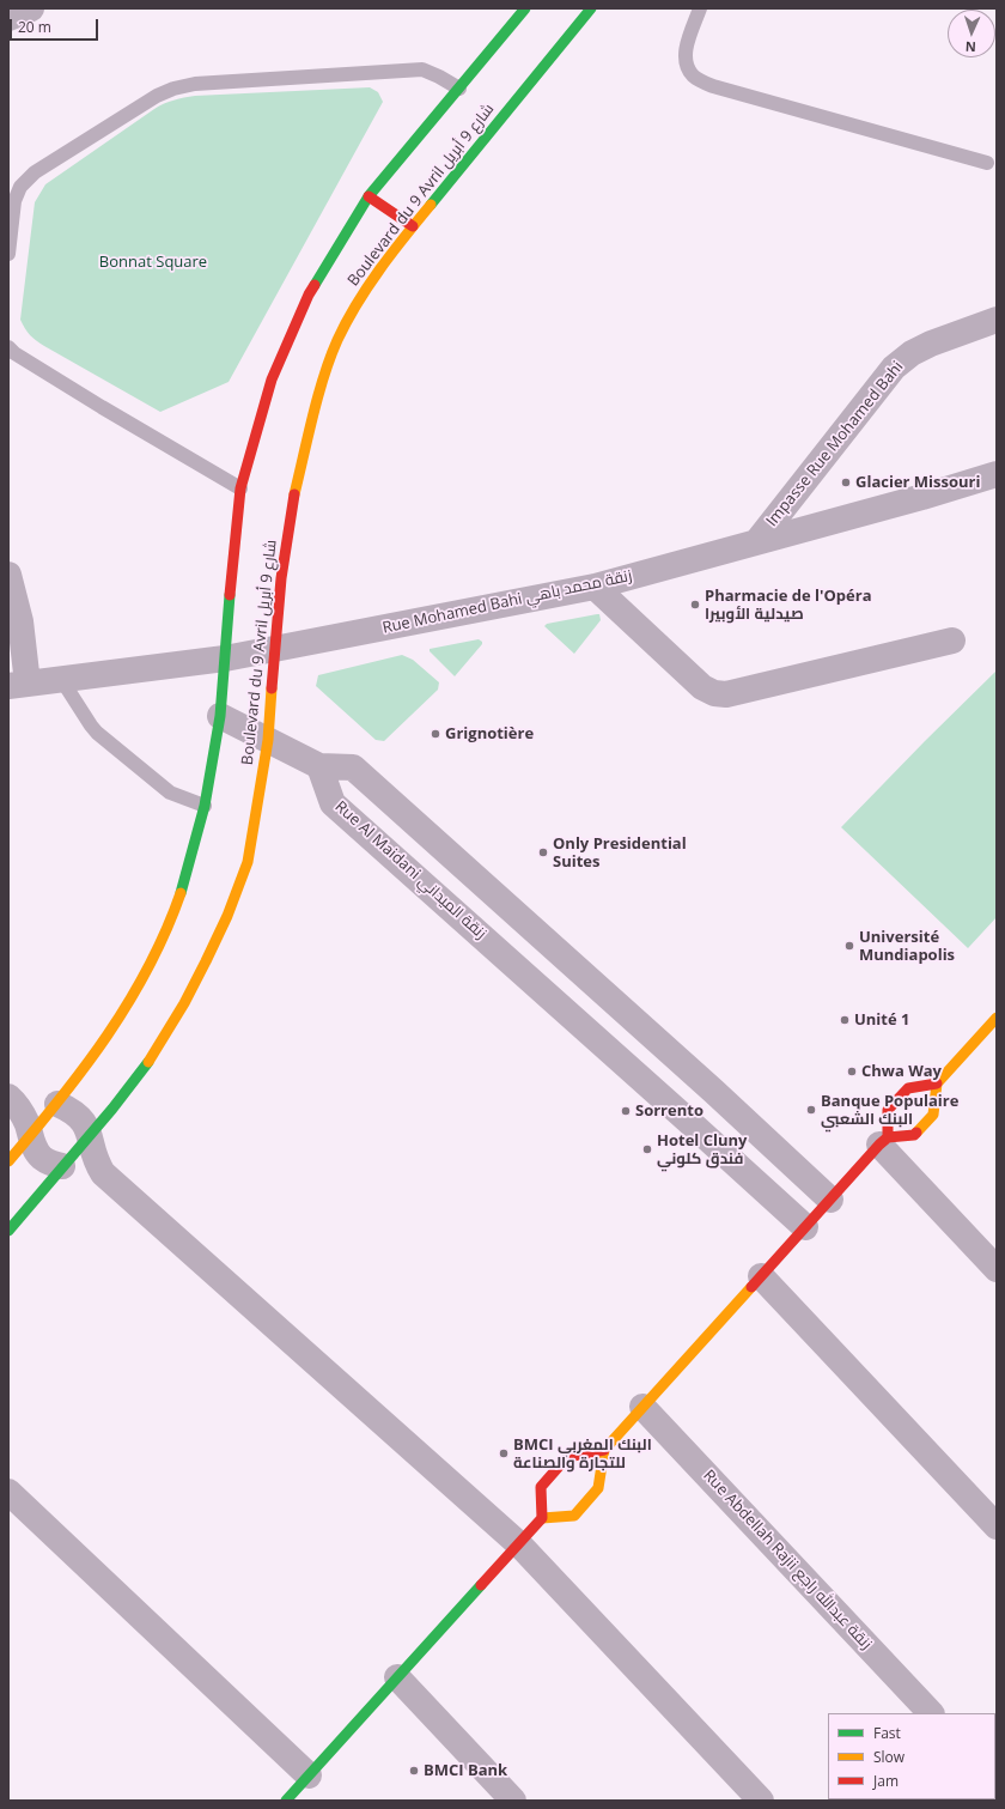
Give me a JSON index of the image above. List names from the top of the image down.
{
  "streets": {
    "street": [
      "Boulevard du 9 Avril شارع 9 أبريل",
      "Impasse Rue Mohamed Bahi",
      "Rue Mohamed Bahi زنقة محمد باهي",
      "Rue Al Maidani زنقة الميداني",
      "Rue Abdellah Rajii زنقة عبدالله راجع"
    ]
  },
  "crossings": [
    ["Boulevard du 9 Avril شارع 9 أبريل", "Rue Mohamed Bahi زنقة محمد باهي"],
    ["Impasse Rue Mohamed Bahi", "Rue Mohamed Bahi زنقة محمد باهي"]
  ],
  "parks": ["Bonnat Square"],
  "places": [
    "Glacier Missouri",
    "Pharmacie de l'Opéra صيدلية الأوبيرا",
    "Grignotière",
    "Only Presidential Suites",
    "Université Mundiapolis",
    "Unité 1",
    "Chwa Way",
    "Banque Populaire البنك الشعبي",
    "Sorrento",
    "Hotel Cluny فندق كلوني",
    "BMCI البنك المغربي للتجارة والصناعة",
    "BMCI Bank"
  ],
  "legend": ["Fast", "Slow", "Jam"],
  "scale_bar": "20 m",
  "north": "bottom"
}
